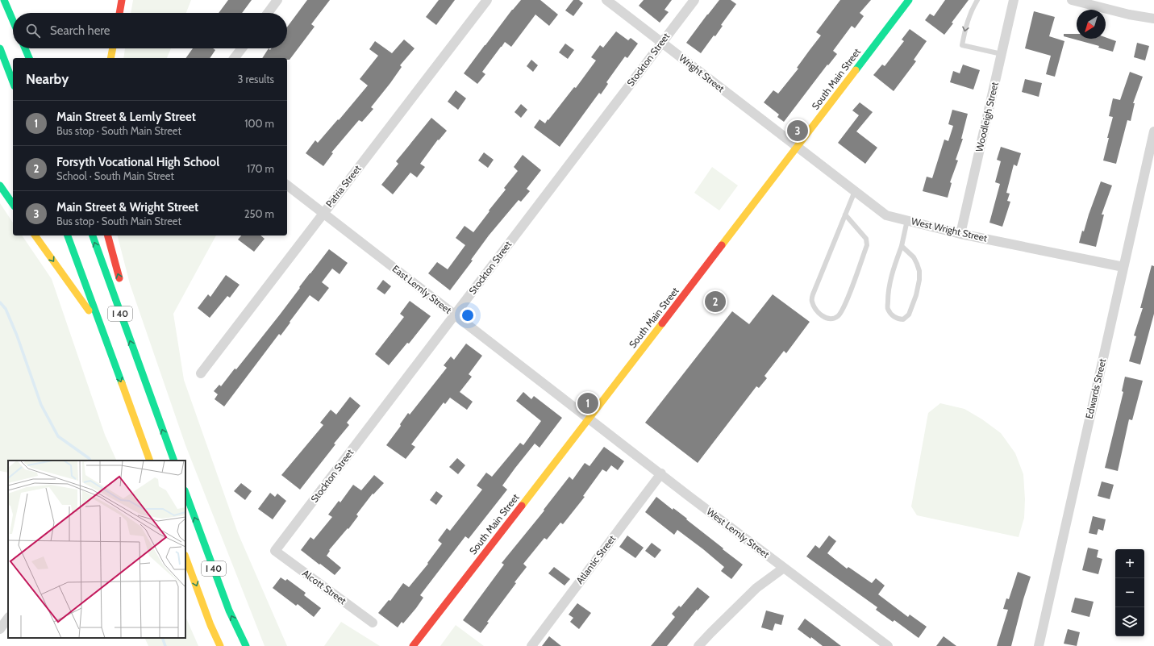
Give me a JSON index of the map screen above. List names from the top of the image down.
{
  "streets": {
    "main road": ["South Main Street", "I 40"],
    "street": [
      "Stockton Street",
      "Wright Street",
      "Woodleigh Street",
      "Patria Street",
      "West Wright Street",
      "East Lemly Street",
      "Edwards Street",
      "West Lemly Street",
      "Atlantic Street",
      "Alcott Street"
    ]
  },
  "crossings": [
    ["Stockton Street", "Wright Street"],
    ["Stockton Street", "East Lemly Street"],
    ["Stockton Street", "Alcott Street"],
    ["Wright Street", "South Main Street"],
    ["Wright Street", "West Wright Street"],
    ["South Main Street", "West Wright Street"],
    ["South Main Street", "East Lemly Street"],
    ["South Main Street", "West Lemly Street"],
    ["Woodleigh Street", "West Wright Street"],
    ["Patria Street", "East Lemly Street"],
    ["West Wright Street", "Edwards Street"],
    ["East Lemly Street", "West Lemly Street"],
    ["West Lemly Street", "Atlantic Street"]
  ],
  "north": "bottom left",
  "page": {
    "search": "Search here",
    "heading": ["Nearby", "3 results"],
    "list": [
      {
        "mark": "1",
        "name": "Main Street & Lemly Street",
        "note": "Bus stop · South Main Street",
        "value": "100 m"
      },
      {
        "mark": "2",
        "name": "Forsyth Vocational High School",
        "note": "School · South Main Street",
        "value": "170 m"
      },
      {
        "mark": "3",
        "name": "Main Street & Wright Street",
        "note": "Bus stop · South Main Street",
        "value": "250 m"
      }
    ],
    "pins": ["3", "2", "1"],
    "map_buttons": ["+", "−"]
  }
}
